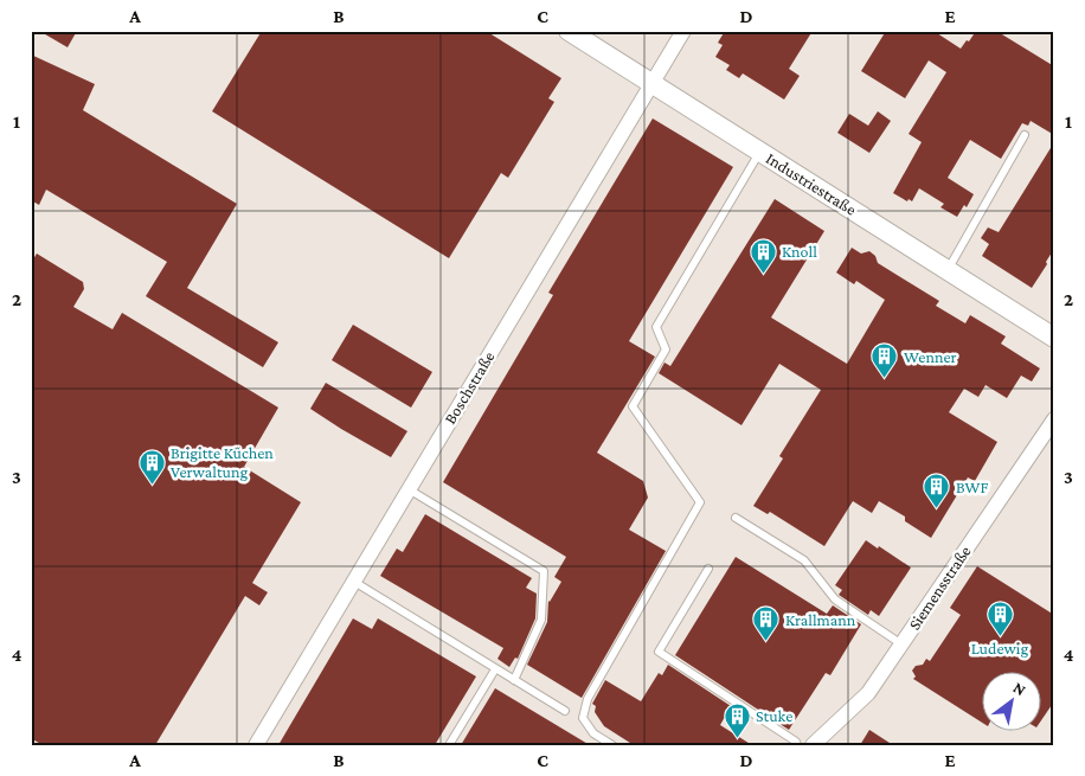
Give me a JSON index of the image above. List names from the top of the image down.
{
  "streets": {
    "street": ["Industriestraße", "Boschstraße", "Siemensstraße"]
  },
  "crossings": [
    ["Industriestraße", "Boschstraße"]
  ],
  "places": {
    "building": [
      "Knoll",
      "Wenner",
      "Brigitte Küchen Verwaltung",
      "BWF",
      "Ludewig",
      "Krallmann",
      "Stuke"
    ]
  },
  "north": "top right",
  "grid": {
    "columns": [
      "A",
      "B",
      "C",
      "D",
      "E"
    ],
    "rows": [
      "1",
      "2",
      "3",
      "4"
    ]
  }
}
